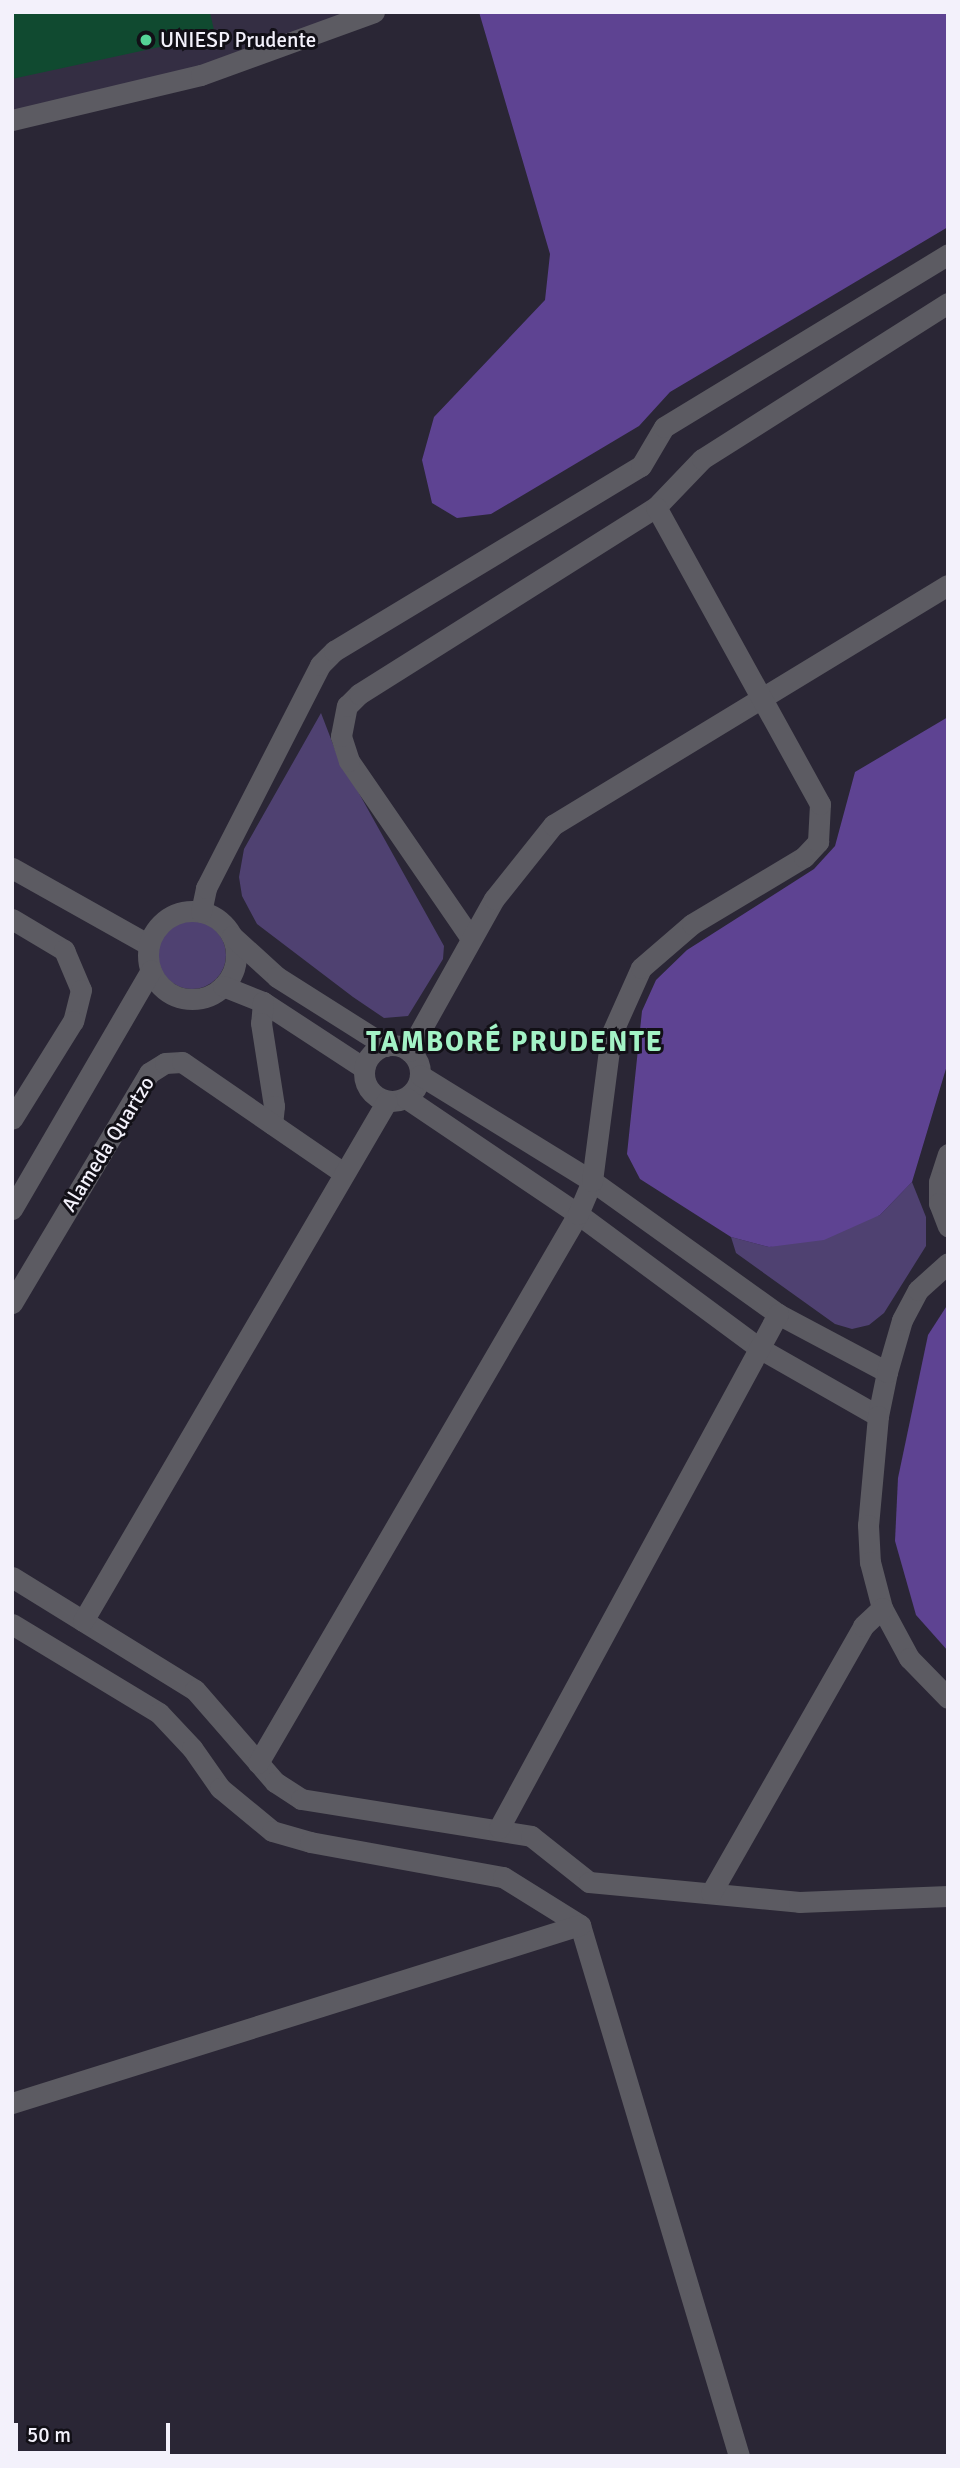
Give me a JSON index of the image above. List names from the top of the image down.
{
  "streets": {
    "street": ["Alameda Quartzo"]
  },
  "districts": ["TAMBORÉ PRUDENTE"],
  "places": ["UNIESP Prudente"],
  "scale_bar": "50 m"
}
